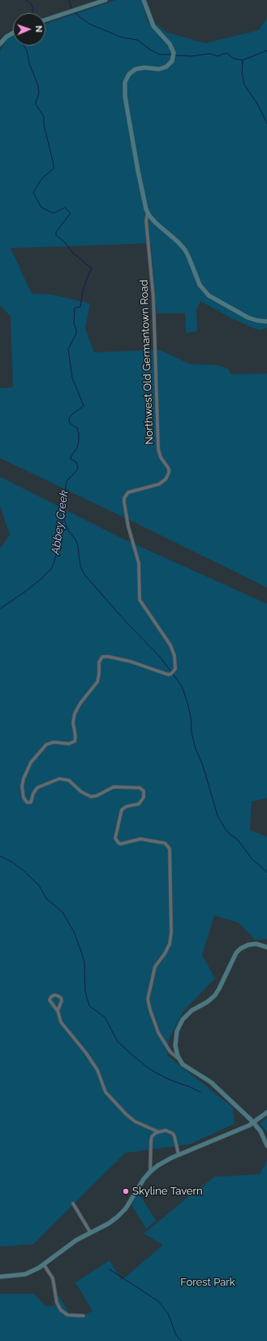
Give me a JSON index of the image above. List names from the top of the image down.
{
  "streets": {
    "street": ["Northwest Old Germantown Road"]
  },
  "water": ["Abbey Creek"],
  "parks": ["Forest Park"],
  "places": ["Skyline Tavern"],
  "north": "right"
}
